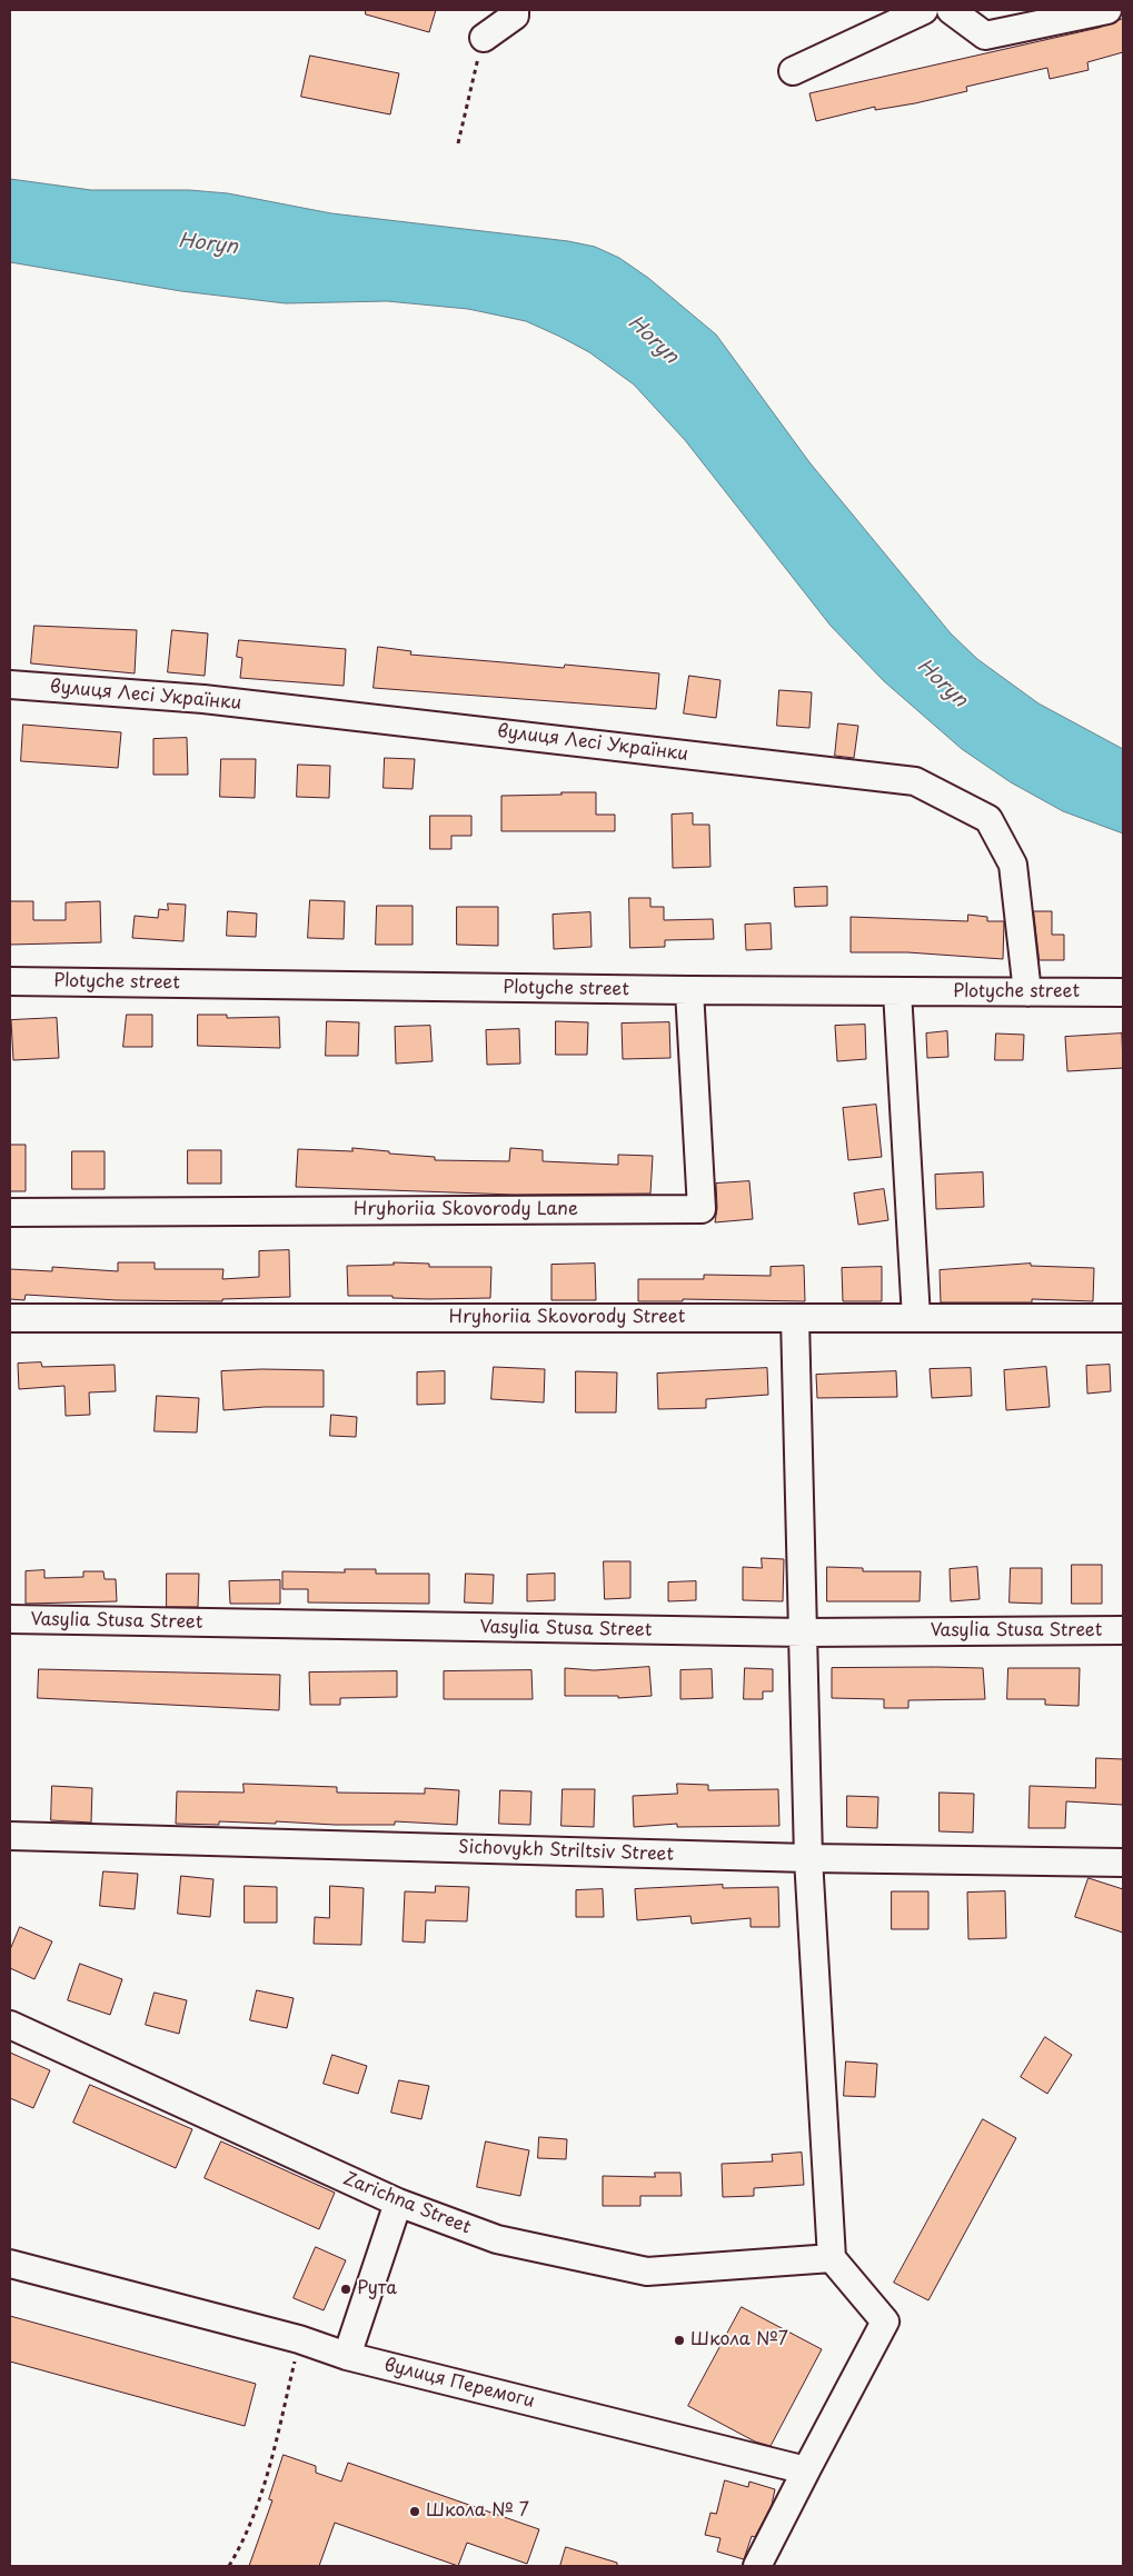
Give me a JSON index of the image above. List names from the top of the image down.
{
  "streets": {
    "street": [
      "вулиця Лесі Українки",
      "Plotyche street",
      "Hryhoriia Skovorody Lane",
      "Hryhoriia Skovorody Street",
      "Vasylia Stusa Street",
      "Sichovykh Striltsiv Street",
      "Zarichna Street",
      "вулиця Перемоги"
    ]
  },
  "crossings": [
    ["вулиця Лесі Українки", "Plotyche street"],
    ["Plotyche street", "Hryhoriia Skovorody Lane"]
  ],
  "water": ["Horyn"],
  "places": ["Рута", "Школа №7", "Школа № 7"]
}
